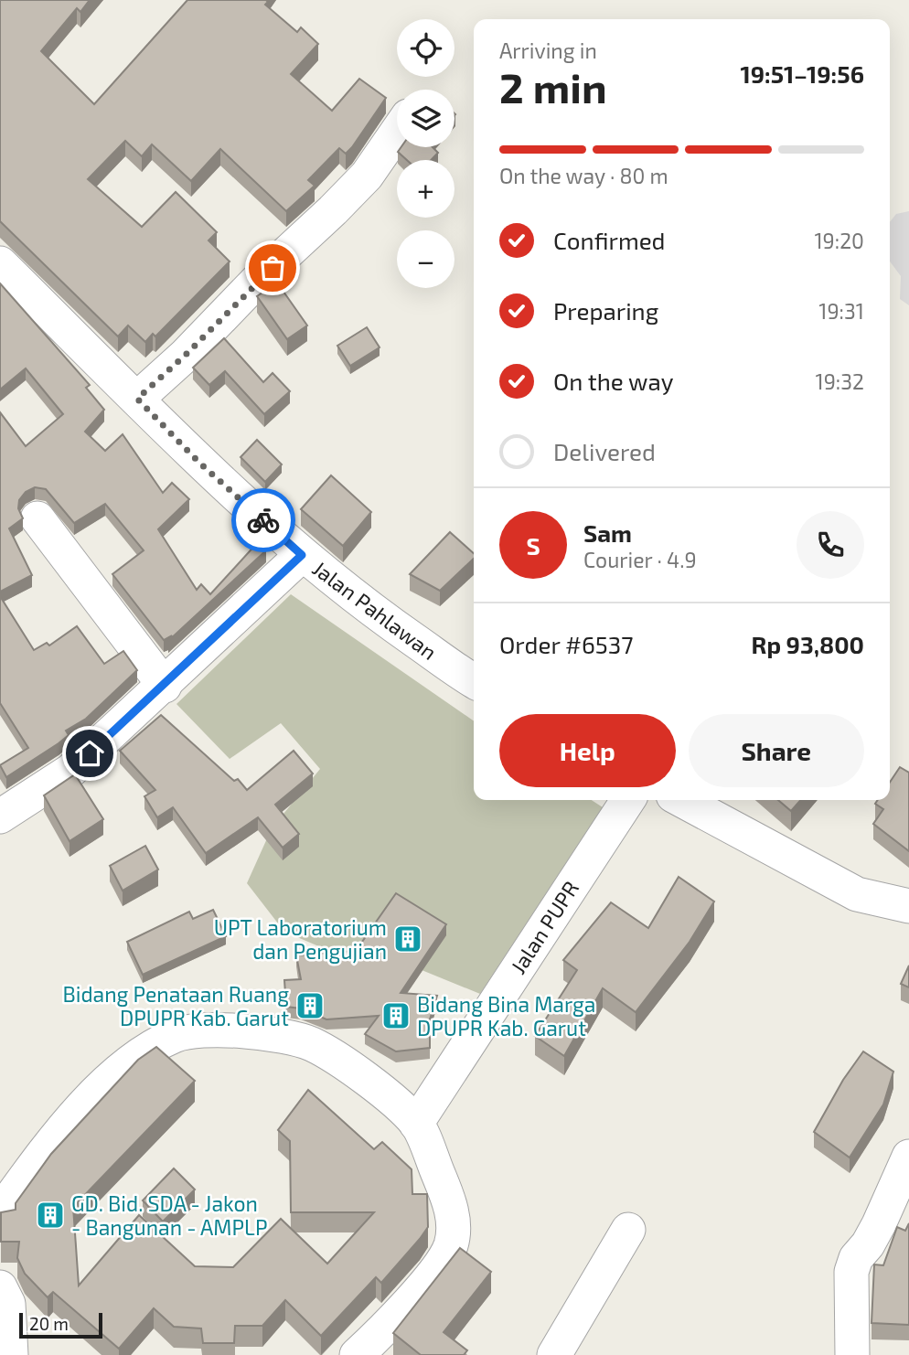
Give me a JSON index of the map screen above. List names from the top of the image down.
{
  "streets": {
    "street": ["Jalan Pahlawan", "Jalan PUPR"]
  },
  "places": {
    "building": [
      "UPT Laboratorium dan Pengujian",
      "Bidang Penataan Ruang DPUPR Kab. Garut",
      "Bidang Bina Marga DPUPR Kab. Garut",
      "GD. Bid. SDA - Jakon - Bangunan - AMPLP"
    ]
  },
  "scale_bar": "20 m",
  "page": {
    "map_buttons": ["+", "−"],
    "heading": ["2 min", "Arriving in", "19:51–19:56"],
    "panel": [
      "Sam",
      "Courier · 4.9",
      "Order #6537",
      "Rp 93,800"
    ],
    "bar": "On the way · 80 m",
    "list": [
      ["Confirmed", "19:20"],
      ["Preparing", "19:31"],
      ["On the way", "19:32"],
      "Delivered"
    ],
    "round": "S",
    "buttons": ["Help", "Share"],
    "scale": "20 m"
  }
}
